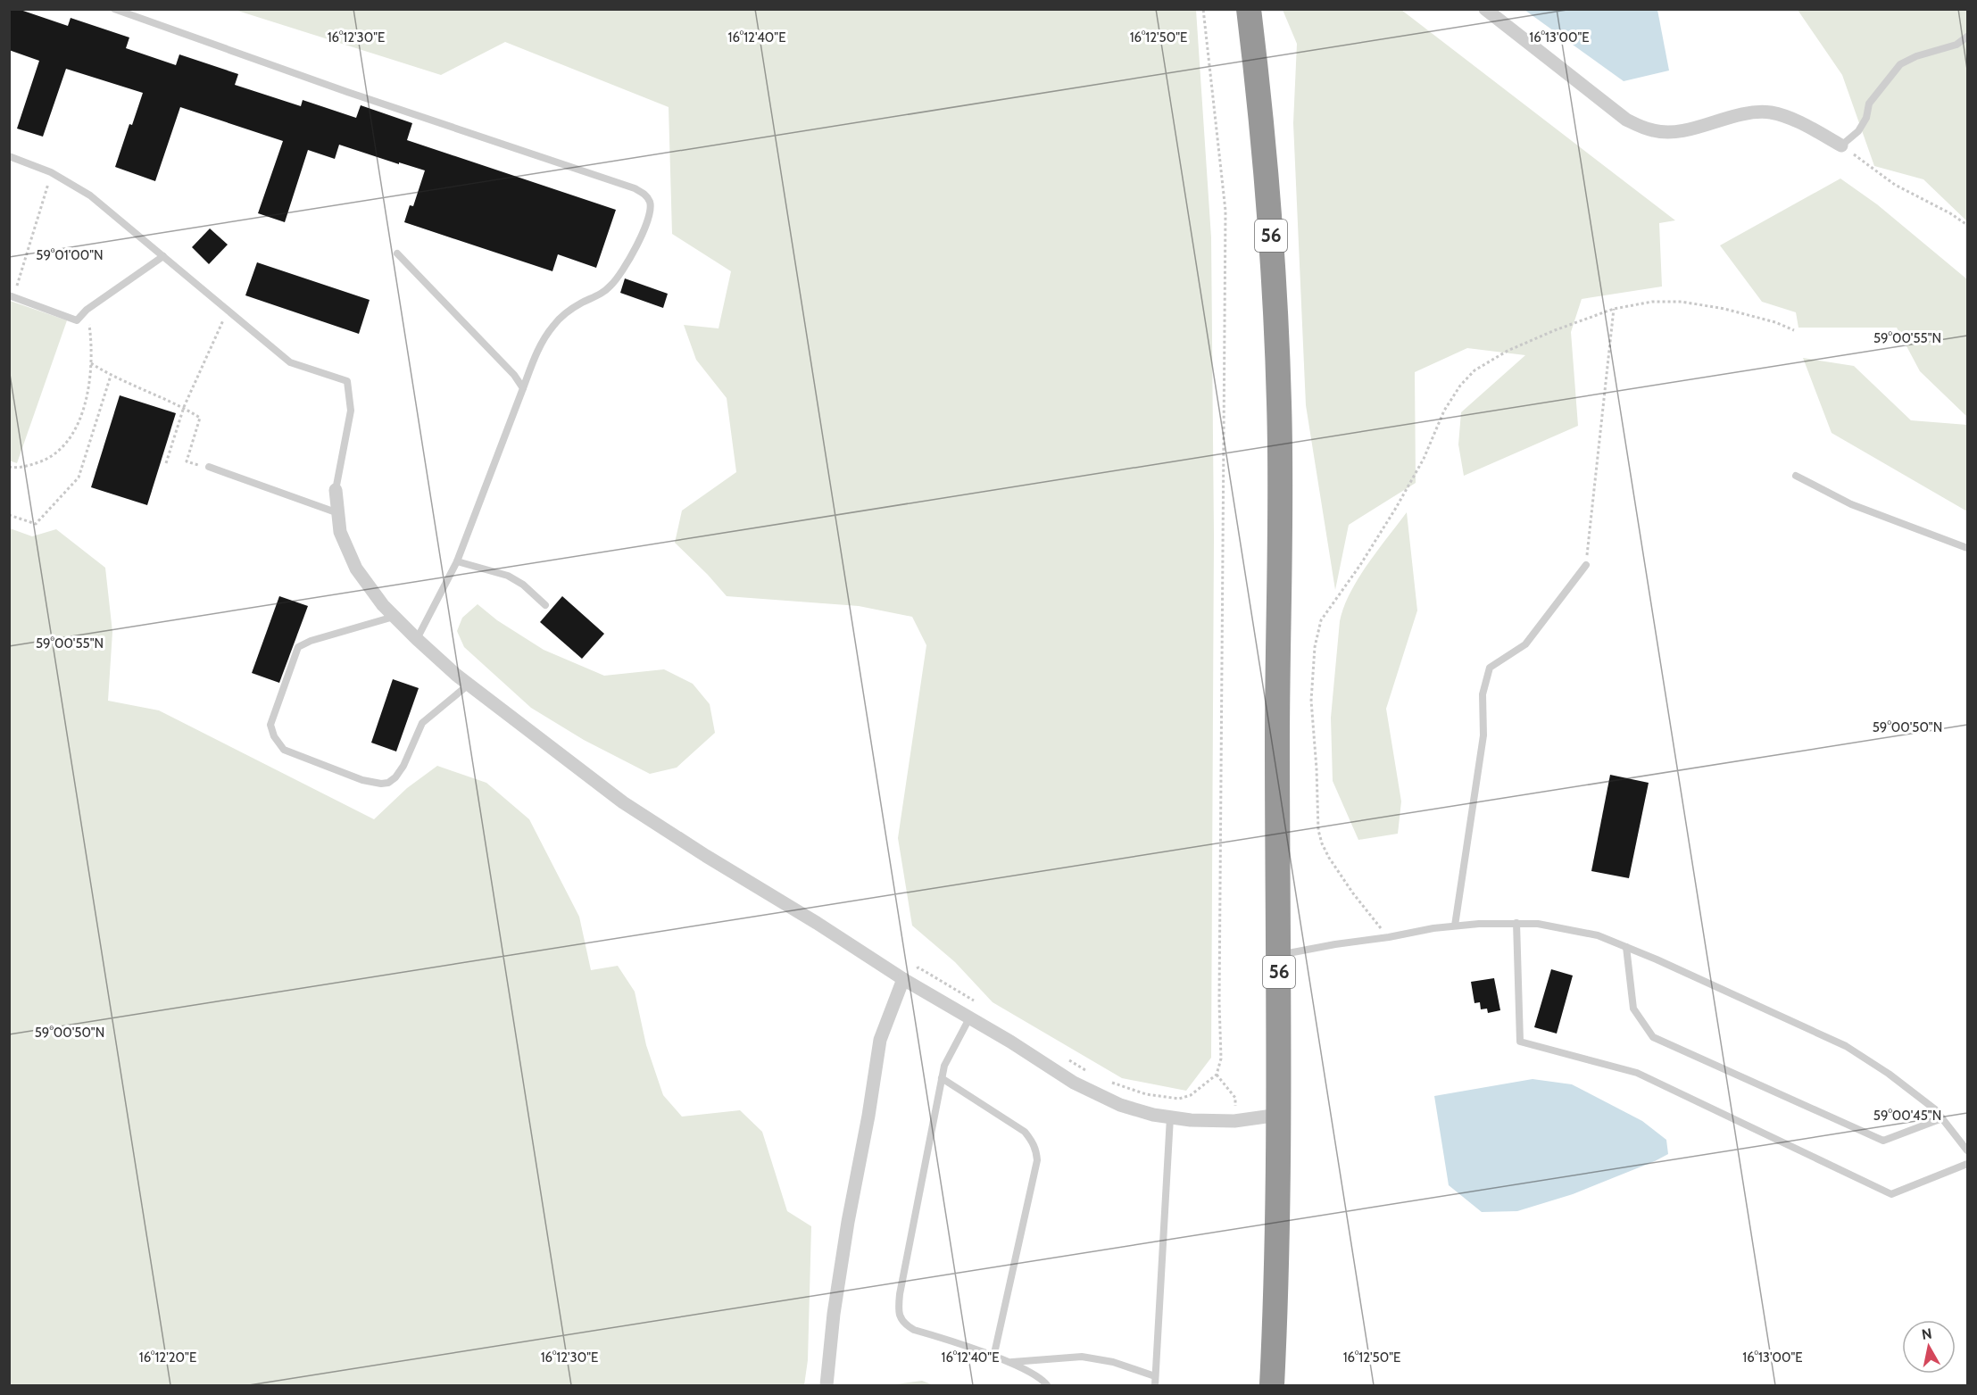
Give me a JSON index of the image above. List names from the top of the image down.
{
  "streets": {
    "highway": ["56"]
  },
  "north": "top",
  "coordinates": [
    "16°12'50\"E",
    "16°12'30\"E",
    "16°12'40\"E",
    "16°13'00\"E",
    "59°01'00\"N",
    "59°00'55\"N",
    "59°00'50\"N",
    "59°00'45\"N",
    "16°12'20\"E"
  ]
}
